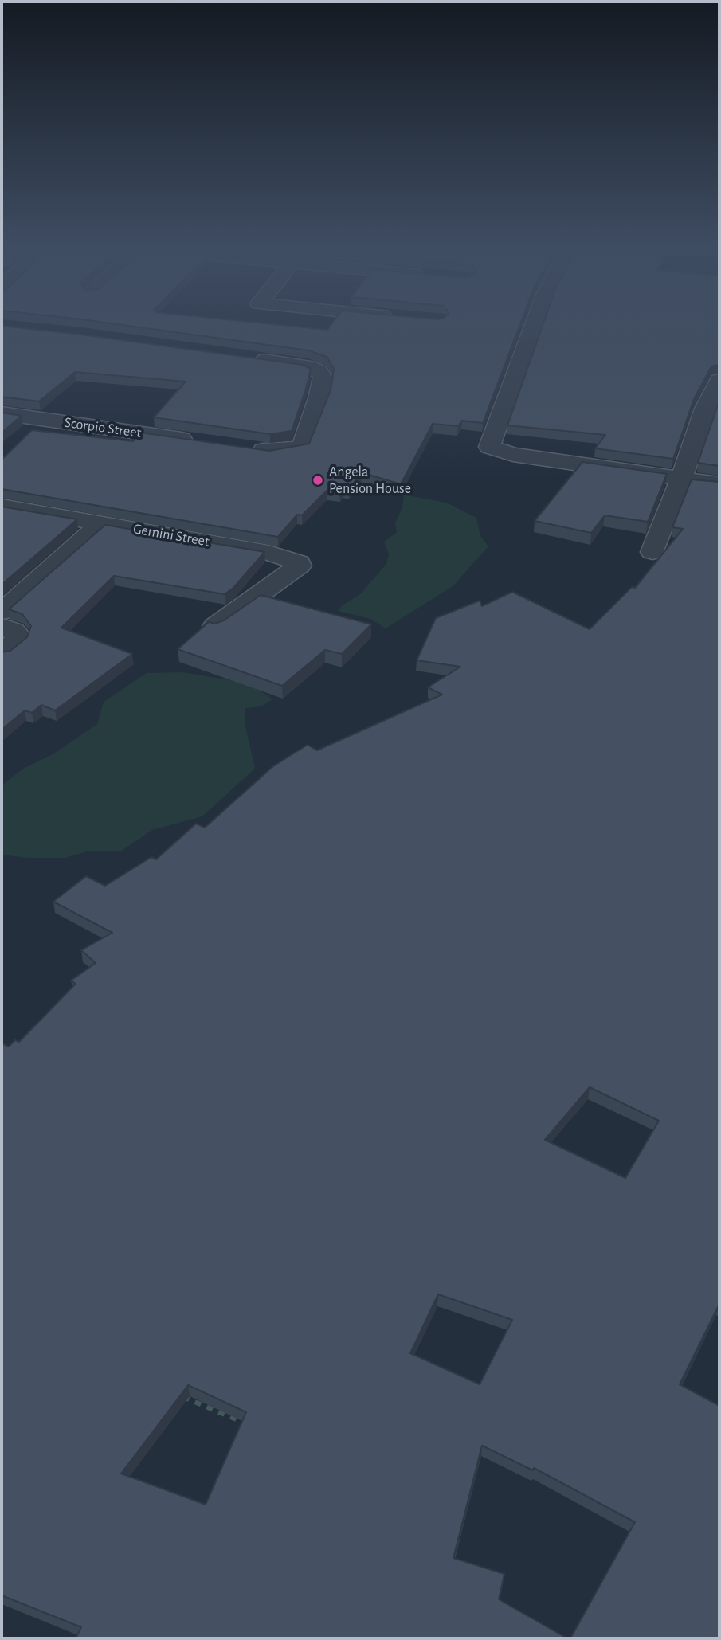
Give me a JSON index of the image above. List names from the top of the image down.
{
  "streets": {
    "street": ["Scorpio Street", "Gemini Street"]
  },
  "places": ["Angela Pension House"]
}
